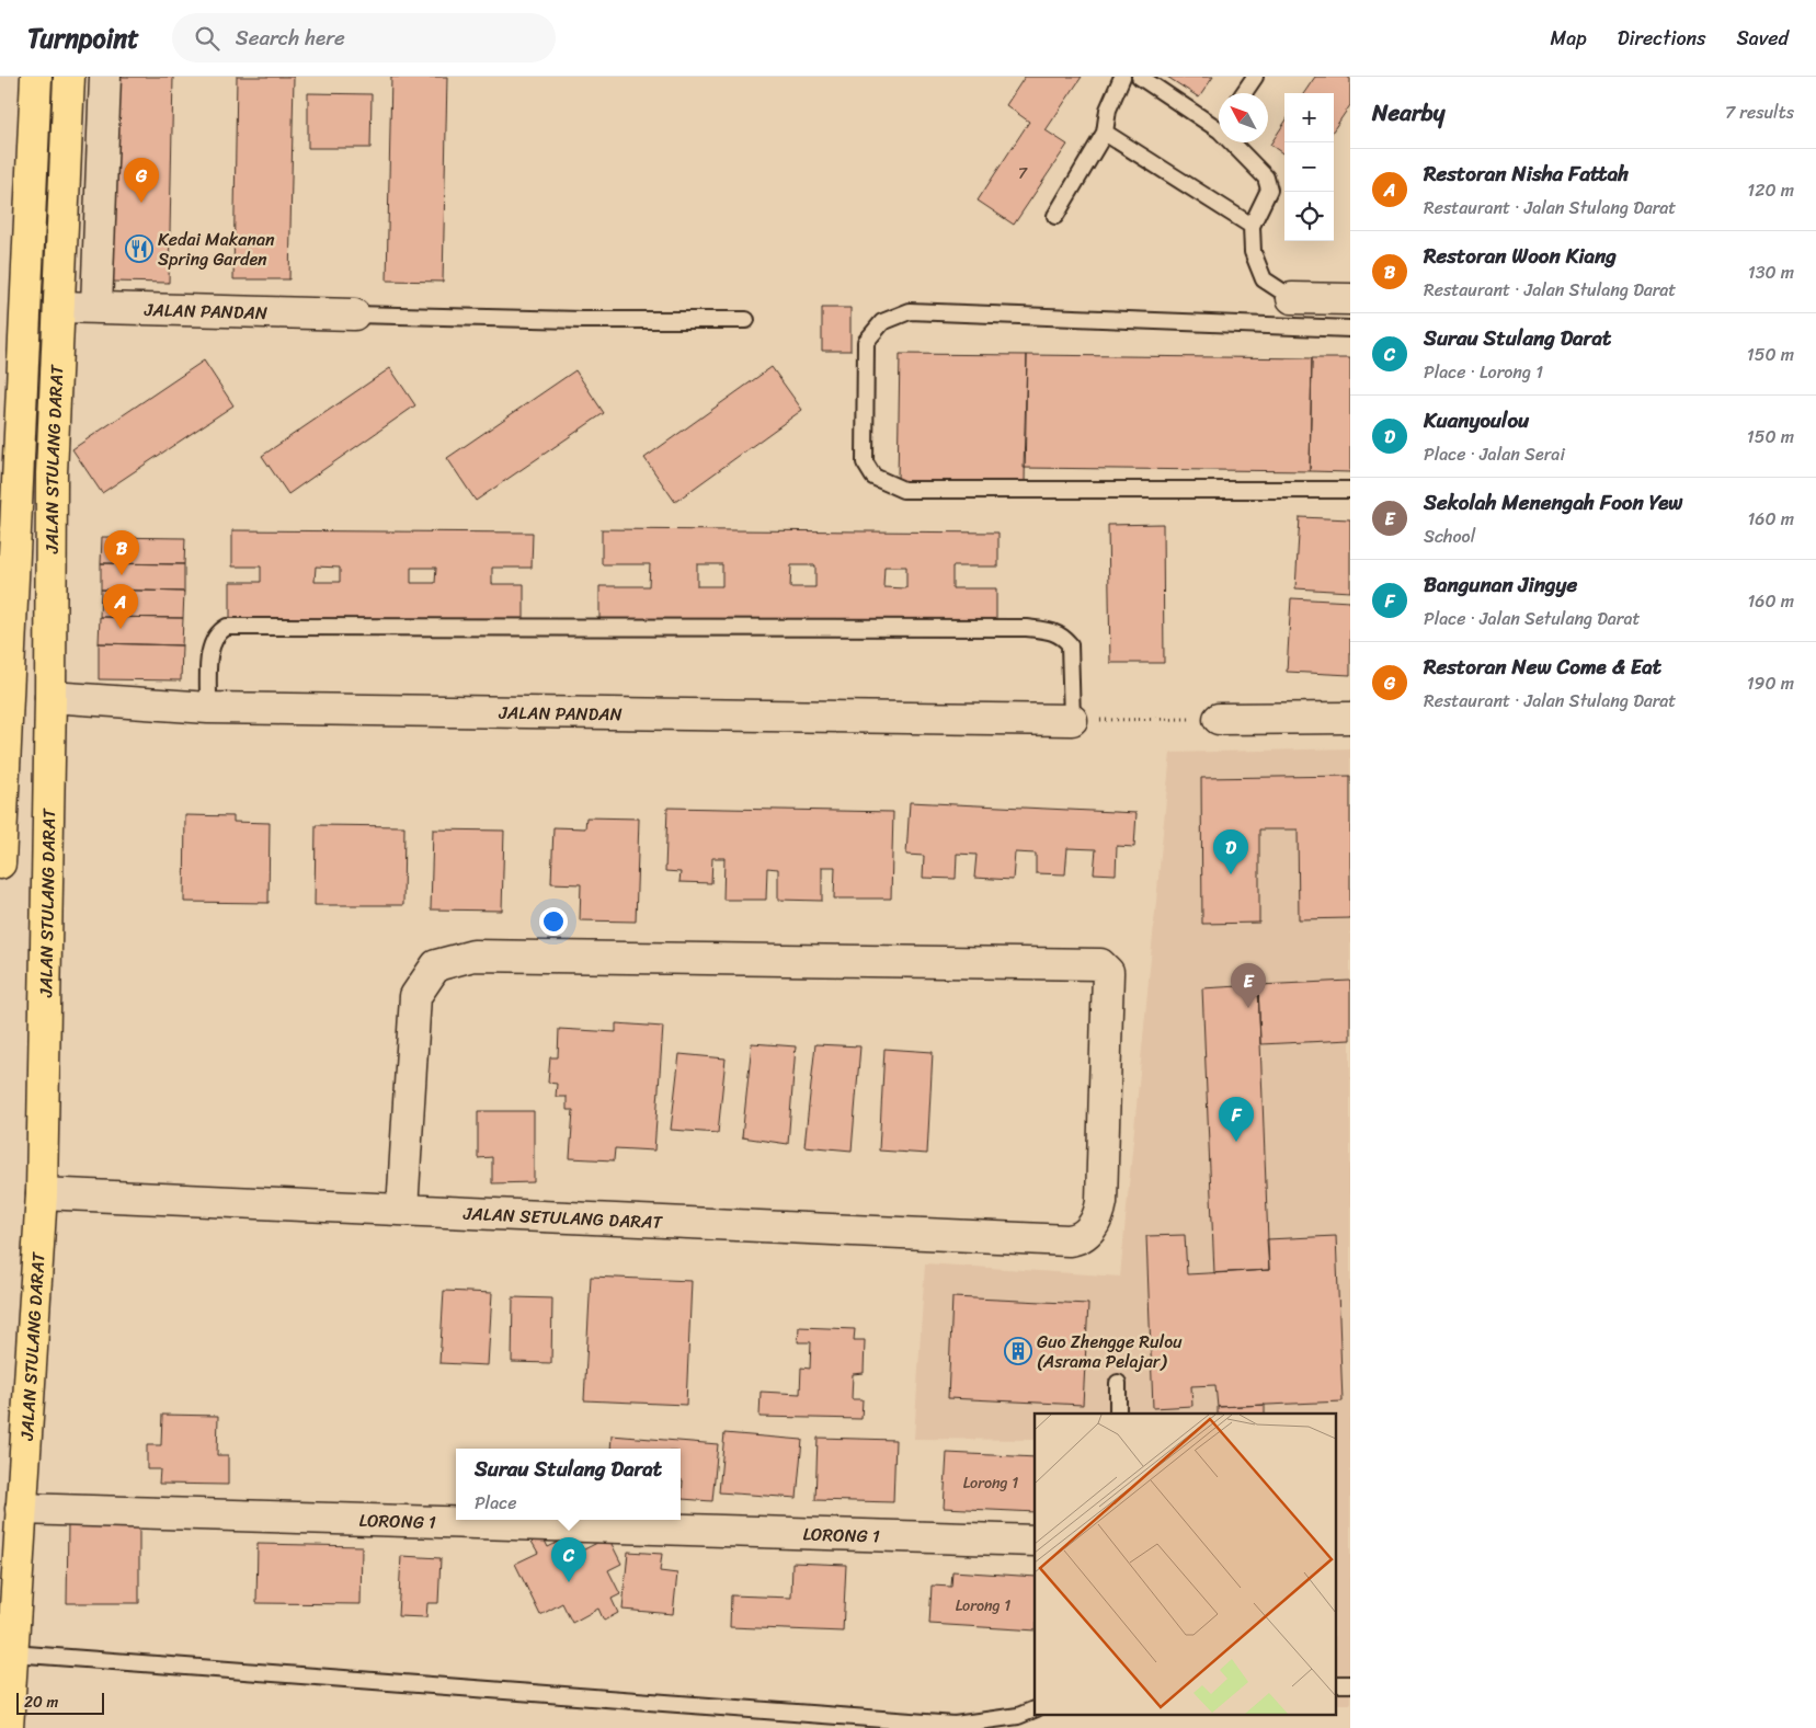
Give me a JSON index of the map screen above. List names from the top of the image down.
{
  "streets": {
    "main road": ["JALAN STULANG DARAT"],
    "street": ["JALAN PANDAN", "JALAN SETULANG DARAT", "LORONG 1"]
  },
  "crossings": [
    ["JALAN PANDAN", "JALAN STULANG DARAT"],
    ["JALAN STULANG DARAT", "JALAN SETULANG DARAT"],
    ["JALAN STULANG DARAT", "LORONG 1"]
  ],
  "places": {
    "restaurant": ["Kedai Makanan Spring Garden"],
    "building": ["Guo Zhengge Rulou (Asrama Pelajar)"]
  },
  "house_numbers": ["7", "Lorong 1", "Lorong 1"],
  "scale_bar": "20 m",
  "north": "top left",
  "page": {
    "header": "Turnpoint",
    "search": "Search here",
    "nav": ["Map", "Directions", "Saved"],
    "heading": ["Nearby", "7 results"],
    "map_buttons": ["+", "−"],
    "list": [
      {
        "mark": "A",
        "name": "Restoran Nisha Fattah",
        "note": "Restaurant · Jalan Stulang Darat",
        "value": "120 m"
      },
      {
        "mark": "B",
        "name": "Restoran Woon Kiang",
        "note": "Restaurant · Jalan Stulang Darat",
        "value": "130 m"
      },
      {
        "mark": "C",
        "name": "Surau Stulang Darat",
        "note": "Place · Lorong 1",
        "value": "150 m"
      },
      {
        "mark": "D",
        "name": "Kuanyoulou",
        "note": "Place · Jalan Serai",
        "value": "150 m"
      },
      {
        "mark": "E",
        "name": "Sekolah Menengah Foon Yew",
        "note": "School",
        "value": "160 m"
      },
      {
        "mark": "F",
        "name": "Bangunan Jingye",
        "note": "Place · Jalan Setulang Darat",
        "value": "160 m"
      },
      {
        "mark": "G",
        "name": "Restoran New Come & Eat",
        "note": "Restaurant · Jalan Stulang Darat",
        "value": "190 m"
      }
    ],
    "pins": [
      "G",
      "B",
      "A",
      "D",
      "E",
      "F",
      "C"
    ],
    "popup": ["Surau Stulang Darat", "Place"],
    "scale": "20 m"
  }
}
